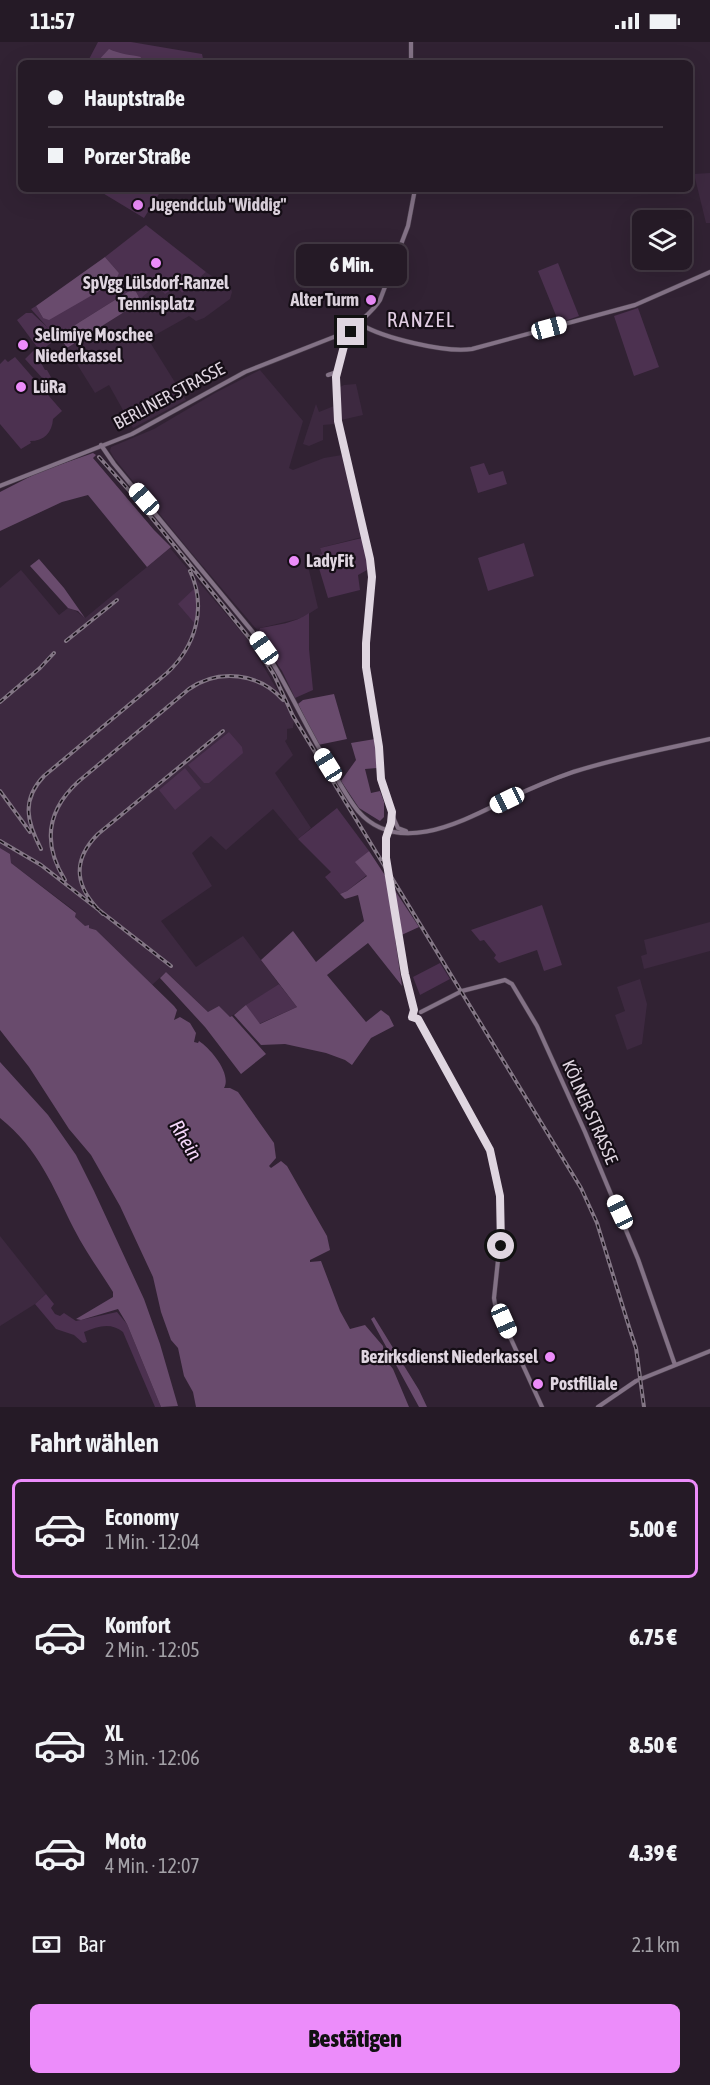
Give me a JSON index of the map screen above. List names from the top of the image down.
{
  "streets": {
    "street": ["BERLINER STRASSE", "KÖLNER STRASSE"]
  },
  "districts": ["RANZEL"],
  "water": ["Rhein"],
  "places": [
    "Jugendclub \"Widdig\"",
    "SpVgg Lülsdorf-Ranzel Tennisplatz",
    "Alter Turm",
    "Selimiye Moschee Niederkassel",
    "LüRa",
    "LadyFit",
    "Bezirksdienst Niederkassel",
    "Postfiliale"
  ],
  "page": {
    "status": "11:57",
    "banner": ["Hauptstraße", "Porzer Straße"],
    "bubble": "6 Min.",
    "heading": "Fahrt wählen",
    "list": [
      {
        "name": "Economy",
        "note": "1 Min. · 12:04",
        "value": "5.00 €"
      },
      {
        "name": "Komfort",
        "note": "2 Min. · 12:05",
        "value": "6.75 €"
      },
      {
        "name": "XL",
        "note": "3 Min. · 12:06",
        "value": "8.50 €"
      },
      {
        "name": "Moto",
        "note": "4 Min. · 12:07",
        "value": "4.39 €"
      }
    ],
    "pay": ["Bar", "2.1 km"],
    "buttons": "Bestätigen"
  }
}
